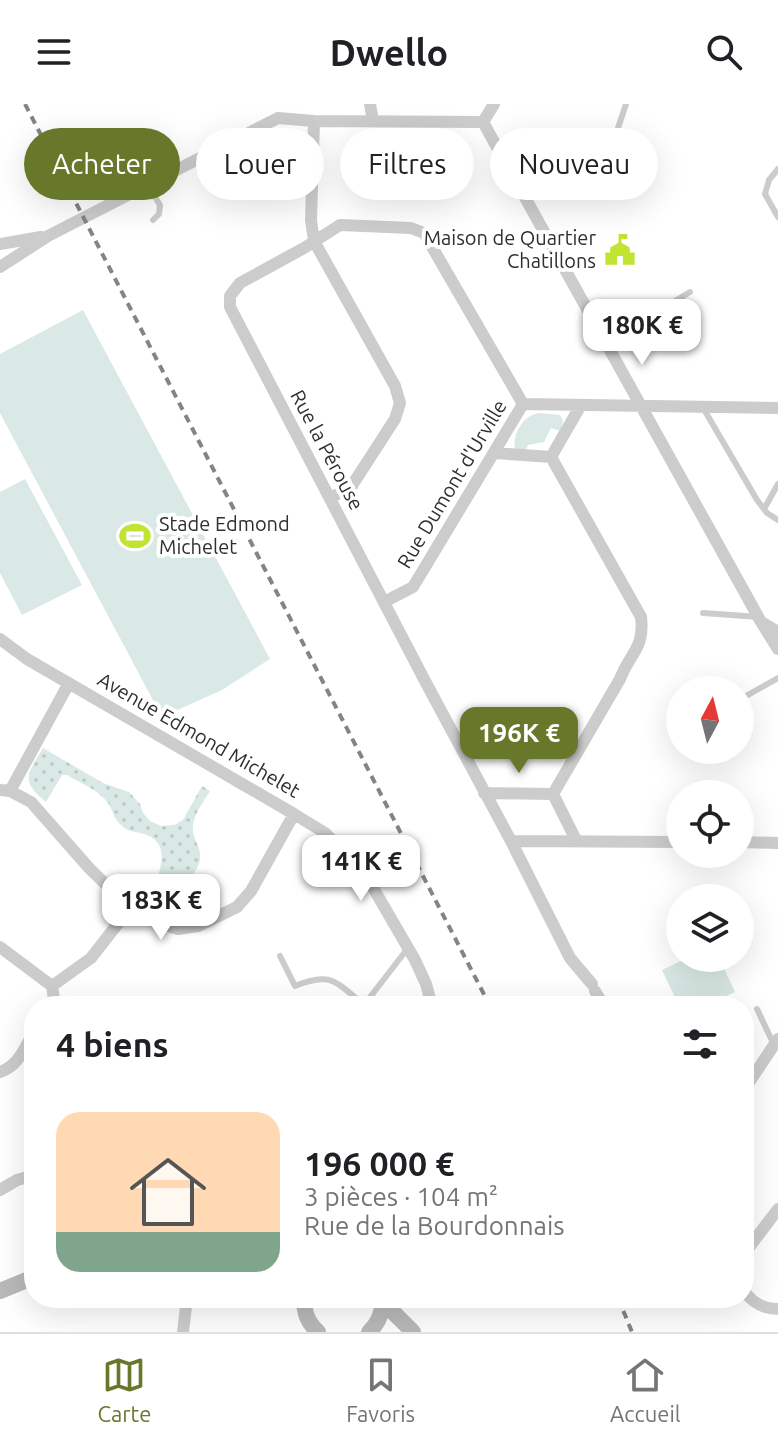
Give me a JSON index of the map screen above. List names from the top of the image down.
{
  "streets": {
    "street": ["Rue la Pérouse", "Rue Dumont d'Urville", "Avenue Edmond Michelet"]
  },
  "crossings": [
    ["Rue la Pérouse", "Rue Dumont d'Urville"]
  ],
  "places": {
    "public building": ["Maison de Quartier Chatillons"],
    "sports": ["Stade Edmond Michelet"]
  },
  "north": "top",
  "page": {
    "header": "Dwello",
    "chip": [
      "Acheter",
      "Louer",
      "Filtres",
      "Nouveau"
    ],
    "price": [
      "180K €",
      "196K €",
      "141K €",
      "183K €"
    ],
    "heading": "4 biens",
    "list": [
      {
        "name": "196 000 €",
        "note": "3 pièces · 104 m² · Rue de la Bourdonnais"
      }
    ],
    "tabs": ["Carte", "Favoris", "Accueil"]
  }
}
